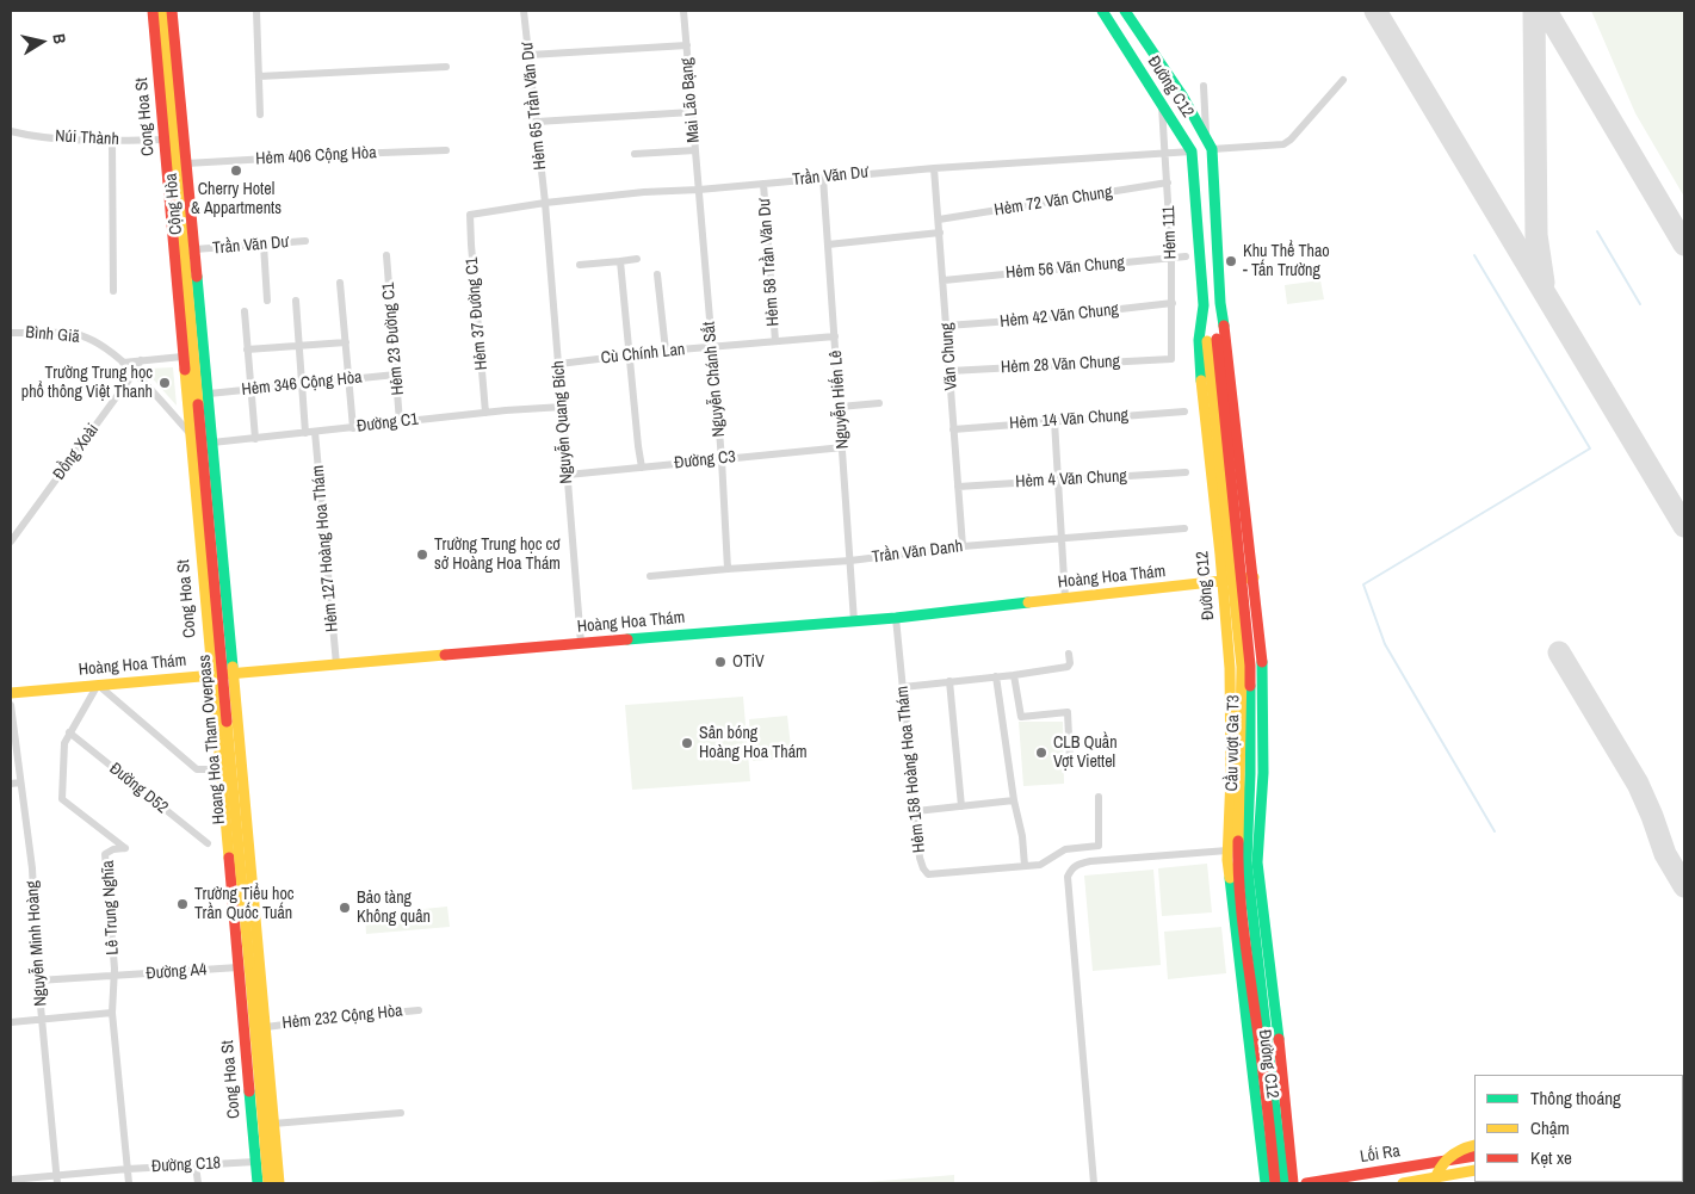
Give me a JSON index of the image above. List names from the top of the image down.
{
  "streets": {
    "main road": [
      "Đường C12",
      "Cong Hoa St",
      "Cộng Hòa",
      "Hoàng Hoa Thám",
      "Hoang Hoa Tham Overpass",
      "Cầu vượt Ga T3",
      "Lối Ra"
    ],
    "street": [
      "Mai Lão Bạng",
      "Hẻm 65 Trần Văn Dư",
      "Núi Thành",
      "Hẻm 406 Cộng Hòa",
      "Trần Văn Dư",
      "Hẻm 72 Văn Chung",
      "Hẻm 111",
      "Hẻm 58 Trần Văn Dư",
      "Hẻm 56 Văn Chung",
      "Hẻm 37 Đường C1",
      "Hẻm 42 Văn Chung",
      "Bình Giã",
      "Hẻm 23 Đường C1",
      "Cù Chính Lan",
      "Văn Chung",
      "Hẻm 28 Văn Chung",
      "Nguyễn Chánh Sắt",
      "Hẻm 346 Cộng Hòa",
      "Nguyễn Hiến Lê",
      "Hẻm 14 Văn Chung",
      "Nguyễn Quang Bích",
      "Đường C1",
      "Đồng Xoài",
      "Đường C3",
      "Hẻm 4 Văn Chung",
      "Hẻm 127 Hoàng Hoa Thám",
      "Trần Văn Danh",
      "Hẻm 158 Hoàng Hoa Thám",
      "Đường D52",
      "Lê Trung Nghĩa",
      "Nguyễn Minh Hoàng",
      "Đường A4",
      "Hẻm 232 Cộng Hòa",
      "Đường C18"
    ]
  },
  "crossings": [
    ["Đường C12", "Trần Văn Dư"],
    ["Đường C12", "Hẻm 111"],
    ["Đường C12", "Hoàng Hoa Thám"],
    ["Đường C12", "Cầu vượt Ga T3"],
    ["Mai Lão Bạng", "Trần Văn Dư"],
    ["Mai Lão Bạng", "Nguyễn Chánh Sắt"],
    ["Hẻm 65 Trần Văn Dư", "Trần Văn Dư"],
    ["Hẻm 65 Trần Văn Dư", "Nguyễn Quang Bích"],
    ["Cong Hoa St", "Núi Thành"],
    ["Cong Hoa St", "Bình Giã"],
    ["Cong Hoa St", "Hoàng Hoa Thám"],
    ["Cong Hoa St", "Hoang Hoa Tham Overpass"],
    ["Cong Hoa St", "Đường A4"],
    ["Cong Hoa St", "Đường C18"],
    ["Hẻm 406 Cộng Hòa", "Cộng Hòa"],
    ["Trần Văn Dư", "Cộng Hòa"],
    ["Trần Văn Dư", "Hẻm 111"],
    ["Trần Văn Dư", "Hẻm 58 Trần Văn Dư"],
    ["Trần Văn Dư", "Hẻm 37 Đường C1"],
    ["Trần Văn Dư", "Văn Chung"],
    ["Trần Văn Dư", "Nguyễn Chánh Sắt"],
    ["Trần Văn Dư", "Nguyễn Hiến Lê"],
    ["Trần Văn Dư", "Nguyễn Quang Bích"],
    ["Hẻm 72 Văn Chung", "Hẻm 111"],
    ["Hẻm 72 Văn Chung", "Văn Chung"],
    ["Cộng Hòa", "Hẻm 346 Cộng Hòa"],
    ["Hẻm 111", "Hẻm 56 Văn Chung"],
    ["Hẻm 111", "Hẻm 42 Văn Chung"],
    ["Hẻm 111", "Hẻm 28 Văn Chung"],
    ["Hẻm 58 Trần Văn Dư", "Cù Chính Lan"],
    ["Hẻm 56 Văn Chung", "Văn Chung"],
    ["Hẻm 37 Đường C1", "Đường C1"],
    ["Hẻm 42 Văn Chung", "Văn Chung"],
    ["Bình Giã", "Đồng Xoài"],
    ["Hẻm 23 Đường C1", "Hẻm 346 Cộng Hòa"],
    ["Hẻm 23 Đường C1", "Đường C1"],
    ["Cù Chính Lan", "Nguyễn Chánh Sắt"],
    ["Cù Chính Lan", "Nguyễn Hiến Lê"],
    ["Cù Chính Lan", "Nguyễn Quang Bích"],
    ["Văn Chung", "Hẻm 28 Văn Chung"],
    ["Văn Chung", "Hẻm 14 Văn Chung"],
    ["Văn Chung", "Hẻm 4 Văn Chung"],
    ["Văn Chung", "Trần Văn Danh"],
    ["Nguyễn Chánh Sắt", "Đường C3"],
    ["Nguyễn Chánh Sắt", "Trần Văn Danh"],
    ["Hẻm 346 Cộng Hòa", "Hẻm 127 Hoàng Hoa Thám"],
    ["Nguyễn Hiến Lê", "Đường C3"],
    ["Nguyễn Hiến Lê", "Trần Văn Danh"],
    ["Nguyễn Hiến Lê", "Hoàng Hoa Thám"],
    ["Nguyễn Quang Bích", "Đường C1"],
    ["Nguyễn Quang Bích", "Đường C3"],
    ["Nguyễn Quang Bích", "Hoàng Hoa Thám"],
    ["Đường C1", "Hẻm 127 Hoàng Hoa Thám"],
    ["Hẻm 127 Hoàng Hoa Thám", "Hoàng Hoa Thám"],
    ["Hoàng Hoa Thám", "Hẻm 158 Hoàng Hoa Thám"],
    ["Hoàng Hoa Thám", "Lê Trung Nghĩa"],
    ["Hoang Hoa Tham Overpass", "Đường A4"],
    ["Đường D52", "Lê Trung Nghĩa"],
    ["Lê Trung Nghĩa", "Đường A4"],
    ["Lê Trung Nghĩa", "Đường C18"],
    ["Nguyễn Minh Hoàng", "Đường A4"],
    ["Nguyễn Minh Hoàng", "Đường C18"]
  ],
  "places": [
    "Cherry Hotel & Appartments",
    "Khu Thể Thao - Tấn Trường",
    "Trường Trung học phổ thông Việt Thanh",
    "Trường Trung học cơ sở Hoàng Hoa Thám",
    "OTiV",
    "Sân bóng Hoàng Hoa Thám",
    "CLB Quần Vợt Viettel",
    "Trường Tiểu học Trần Quốc Tuấn",
    "Bảo tàng Không quân"
  ],
  "legend": ["Thông thoáng", "Chậm", "Kẹt xe"],
  "north": "right"
}
